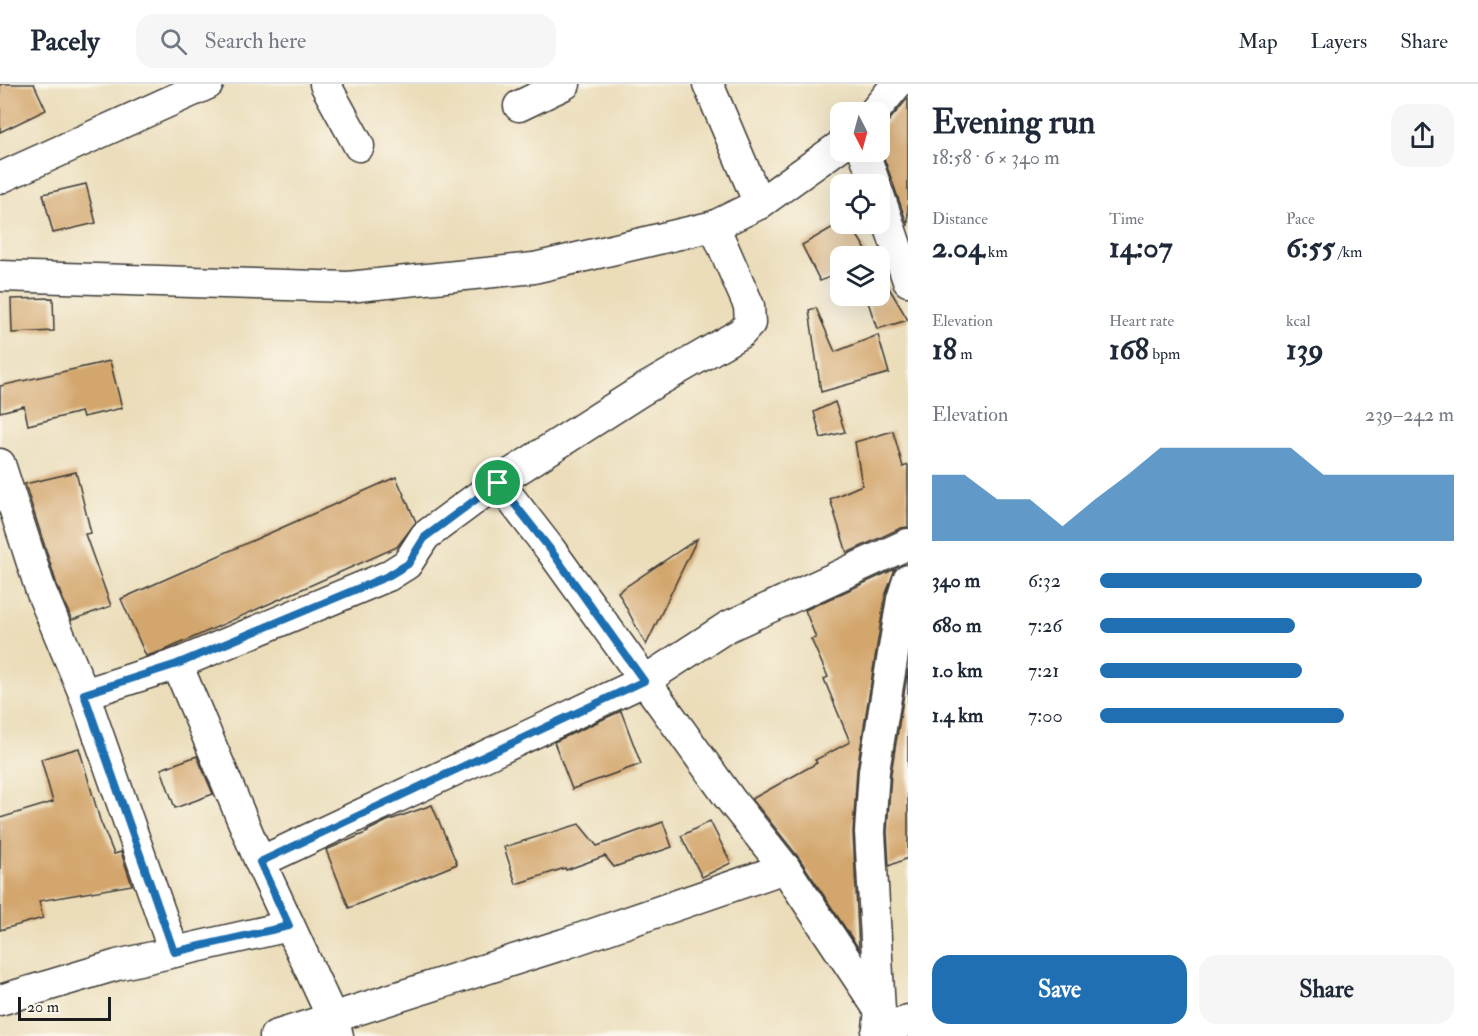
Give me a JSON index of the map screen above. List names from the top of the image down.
{
  "scale_bar": "20 m",
  "north": "bottom",
  "page": {
    "header": "Pacely",
    "search": "Search here",
    "nav": ["Map", "Layers", "Share"],
    "heading": ["Evening run", "18:58 · 6 × 340 m"],
    "stats": [
      ["Distance", "2.04 km"],
      ["Time", "14:07"],
      ["Pace", "6:55 /km"],
      ["Elevation", "18 m"],
      ["Heart rate", "168 bpm"],
      ["kcal", "139"]
    ],
    "chart": ["Elevation", "239–242 m"],
    "list": [
      {
        "name": "340 m",
        "note": "6:32"
      },
      {
        "name": "680 m",
        "note": "7:26"
      },
      {
        "name": "1.0 km",
        "note": "7:21"
      },
      {
        "name": "1.4 km",
        "note": "7:00"
      }
    ],
    "buttons": ["Save", "Share"],
    "scale": "20 m"
  }
}
